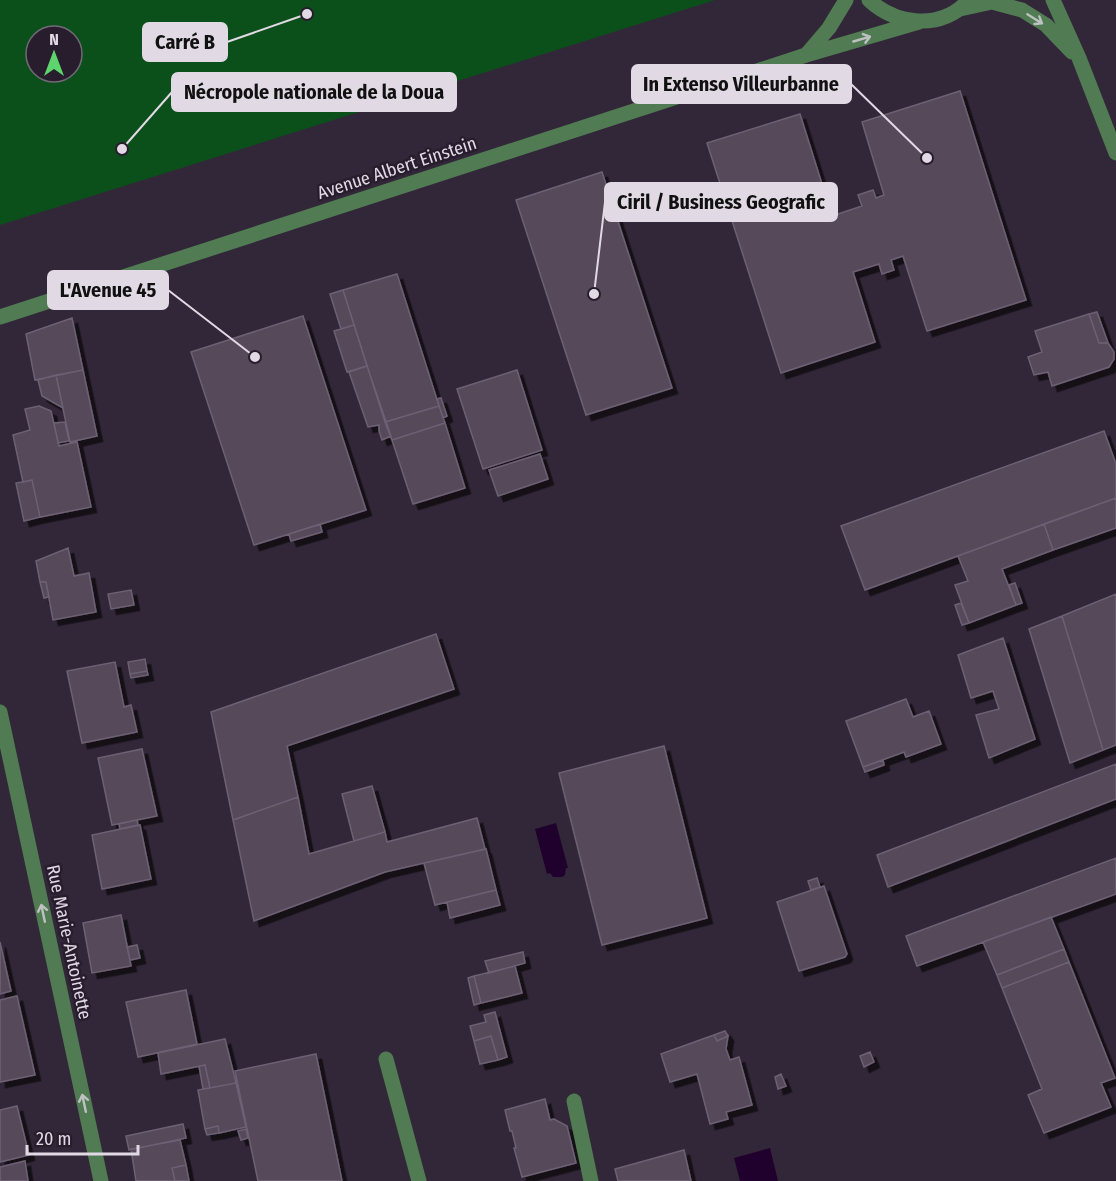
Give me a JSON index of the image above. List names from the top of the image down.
{
  "streets": {
    "street": ["Avenue Albert Einstein", "Rue Marie-Antoinette"]
  },
  "one_way": ["Rue Marie-Antoinette"],
  "places": [
    "Carré B",
    "Nécropole nationale de la Doua",
    "In Extenso Villeurbanne",
    "Ciril / Business Geografic",
    "L'Avenue 45"
  ],
  "scale_bar": "20 m",
  "north": "top"
}
